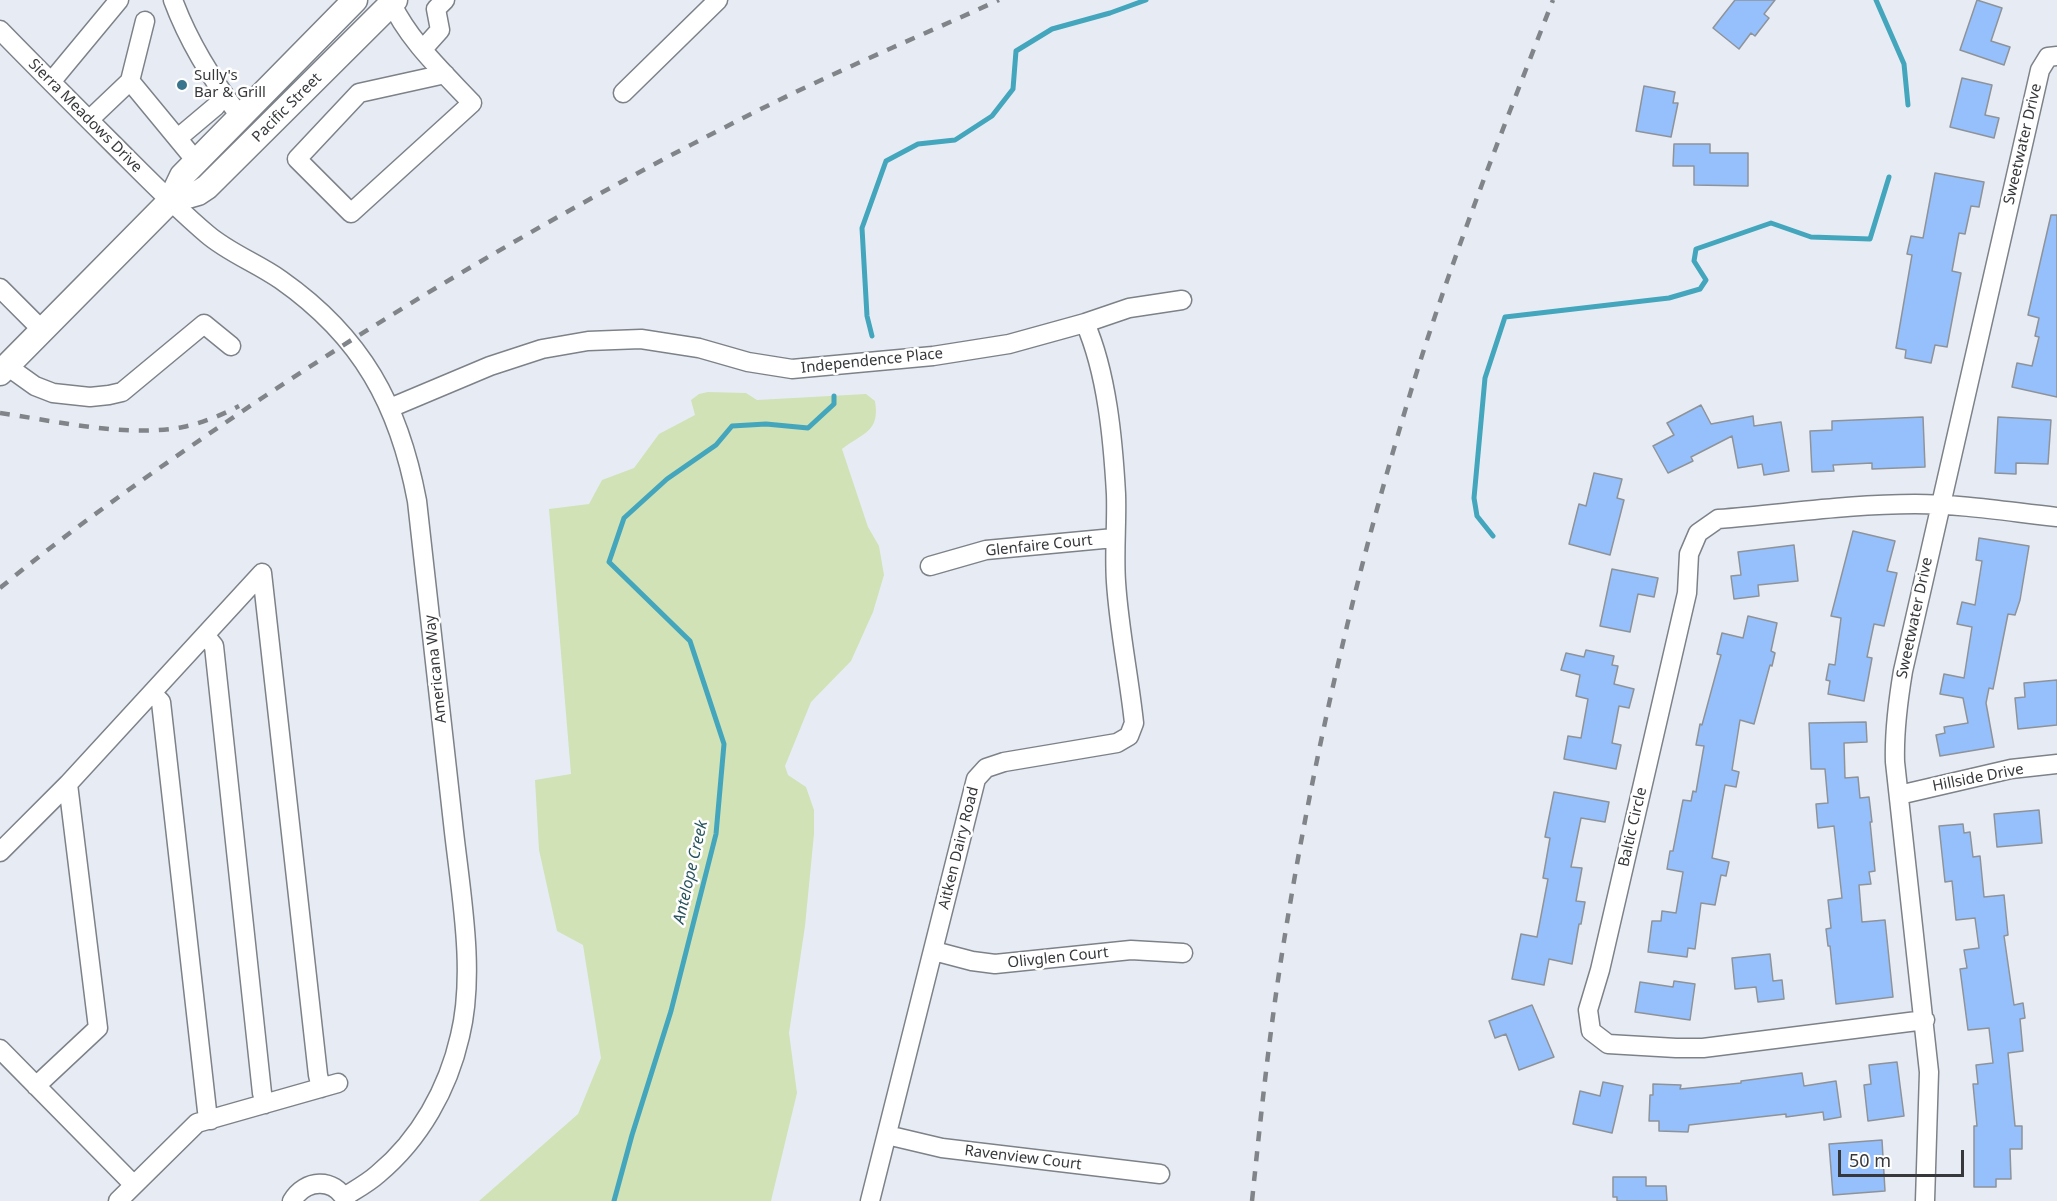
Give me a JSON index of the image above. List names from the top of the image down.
{
  "streets": {
    "main road": ["Pacific Street"],
    "street": [
      "Sierra Meadows Drive",
      "Sweetwater Drive",
      "Independence Place",
      "Glenfaire Court",
      "Americana Way",
      "Hillside Drive",
      "Baltic Circle",
      "Aitken Dairy Road",
      "Olivglen Court",
      "Ravenview Court"
    ]
  },
  "crossings": [
    ["Pacific Street", "Sierra Meadows Drive"],
    ["Pacific Street", "Americana Way"],
    ["Sierra Meadows Drive", "Americana Way"],
    ["Sweetwater Drive", "Hillside Drive"],
    ["Sweetwater Drive", "Baltic Circle"],
    ["Independence Place", "Americana Way"],
    ["Independence Place", "Aitken Dairy Road"],
    ["Glenfaire Court", "Aitken Dairy Road"],
    ["Aitken Dairy Road", "Olivglen Court"],
    ["Aitken Dairy Road", "Ravenview Court"]
  ],
  "water": ["Antelope Creek"],
  "places": ["Sully's Bar & Grill"],
  "scale_bar": "50 m"
}
